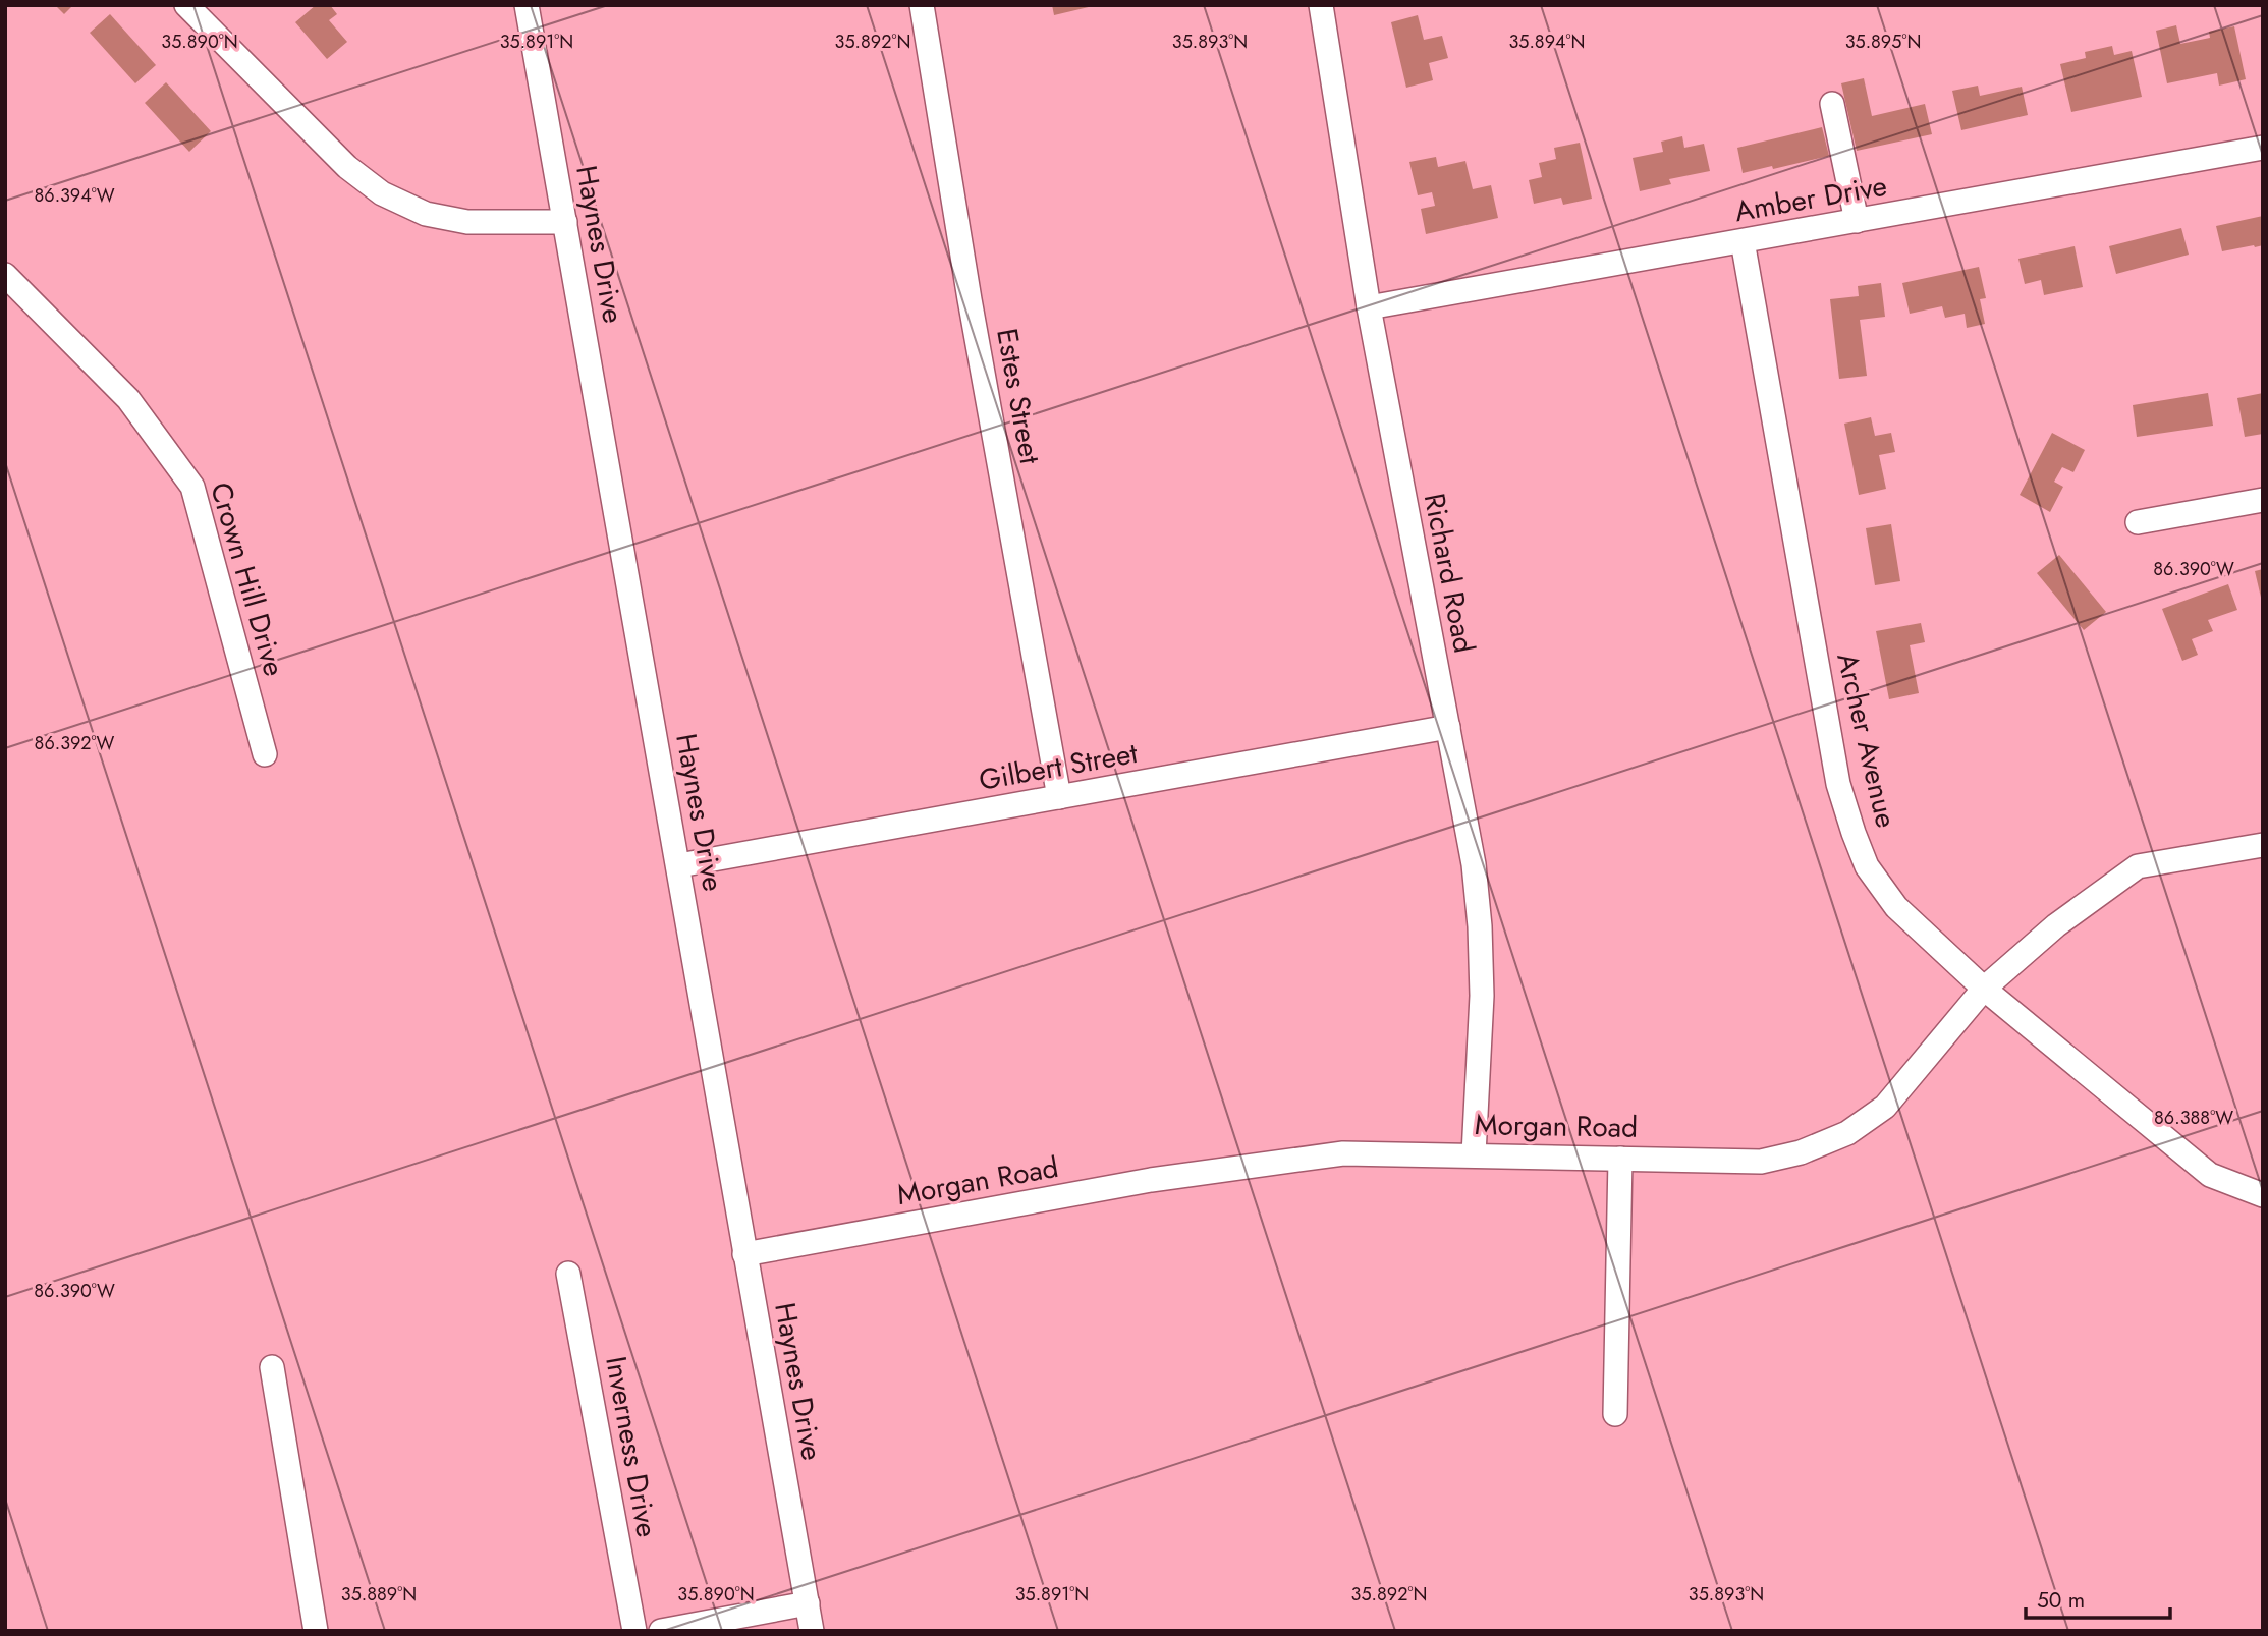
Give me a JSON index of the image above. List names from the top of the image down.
{
  "streets": {
    "street": [
      "Amber Drive",
      "Haynes Drive",
      "Estes Street",
      "Richard Road",
      "Crown Hill Drive",
      "Archer Avenue",
      "Gilbert Street",
      "Morgan Road",
      "Inverness Drive"
    ]
  },
  "crossings": [
    ["Amber Drive", "Richard Road"],
    ["Amber Drive", "Archer Avenue"],
    ["Haynes Drive", "Gilbert Street"],
    ["Haynes Drive", "Morgan Road"],
    ["Estes Street", "Gilbert Street"],
    ["Richard Road", "Gilbert Street"],
    ["Richard Road", "Morgan Road"],
    ["Archer Avenue", "Morgan Road"]
  ],
  "scale_bar": "50 m",
  "coordinates": [
    "35.890°N",
    "35.891°N",
    "35.892°N",
    "35.893°N",
    "35.894°N",
    "35.895°N",
    "86.394°W",
    "86.390°W",
    "86.392°W",
    "86.388°W",
    "35.889°N"
  ]
}
